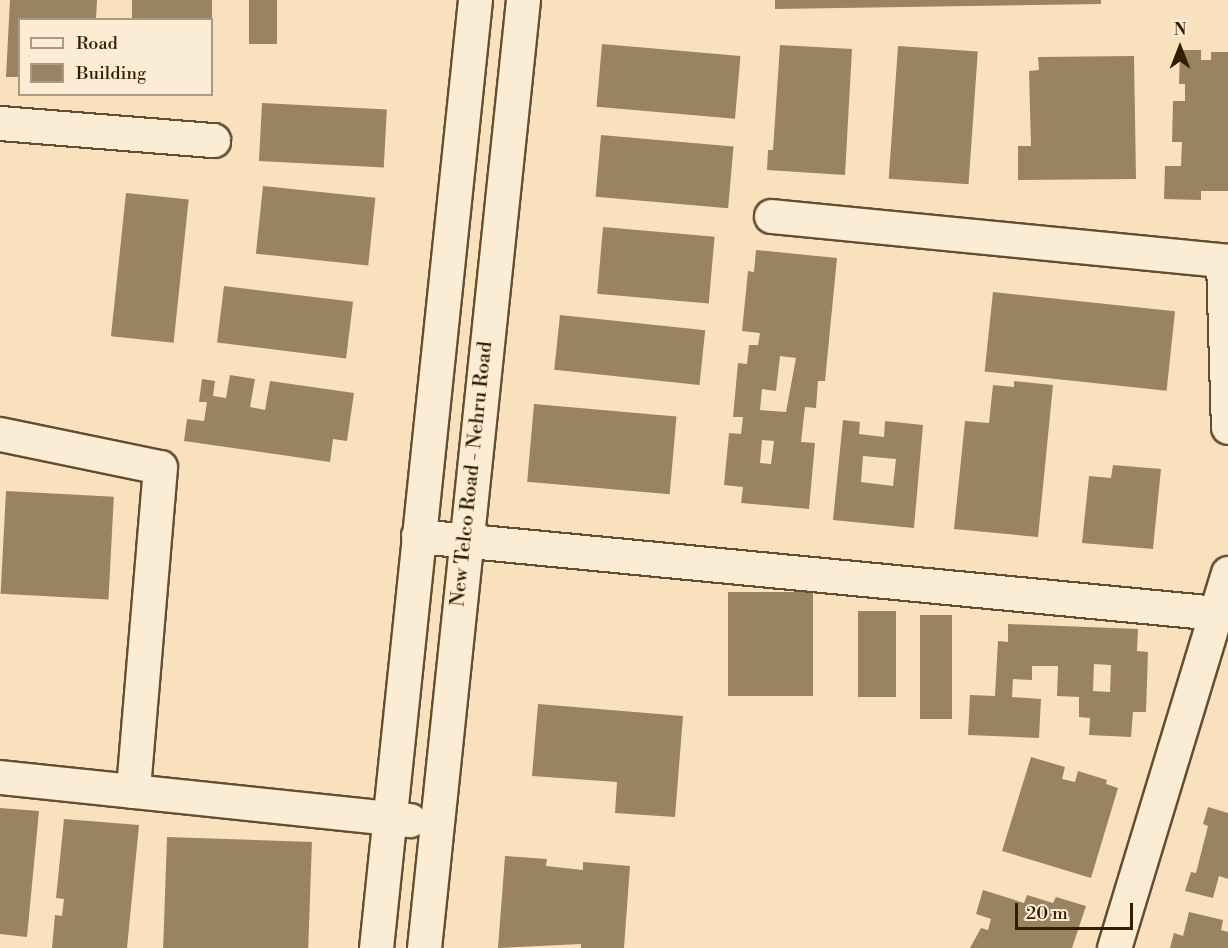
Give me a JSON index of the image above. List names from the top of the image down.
{
  "streets": {
    "street": ["New Telco Road - Nehru Road"]
  },
  "legend": ["Road", "Building"],
  "scale_bar": "20 m",
  "north": "top"
}
